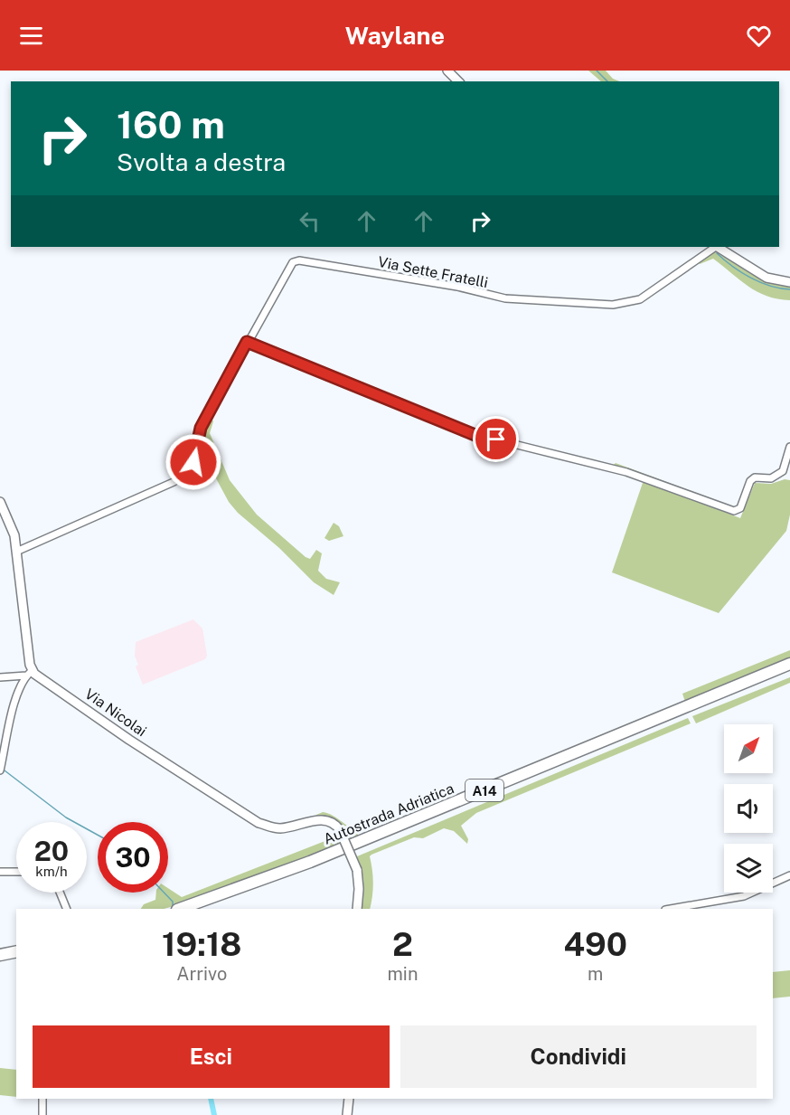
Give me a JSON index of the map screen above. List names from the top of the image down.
{
  "streets": {
    "highway": ["A14", "Autostrada Adriatica"],
    "street": ["Via Sette Fratelli", "Via Nicolai"]
  },
  "north": "top right",
  "page": {
    "header": "Waylane",
    "turn": ["160 m", "Svolta a destra"],
    "speed": "20 km/h",
    "limit": "30",
    "eta": [
      "19:18",
      "Arrivo",
      "2",
      "min",
      "490",
      "m"
    ],
    "buttons": ["Esci", "Condividi"]
  }
}
